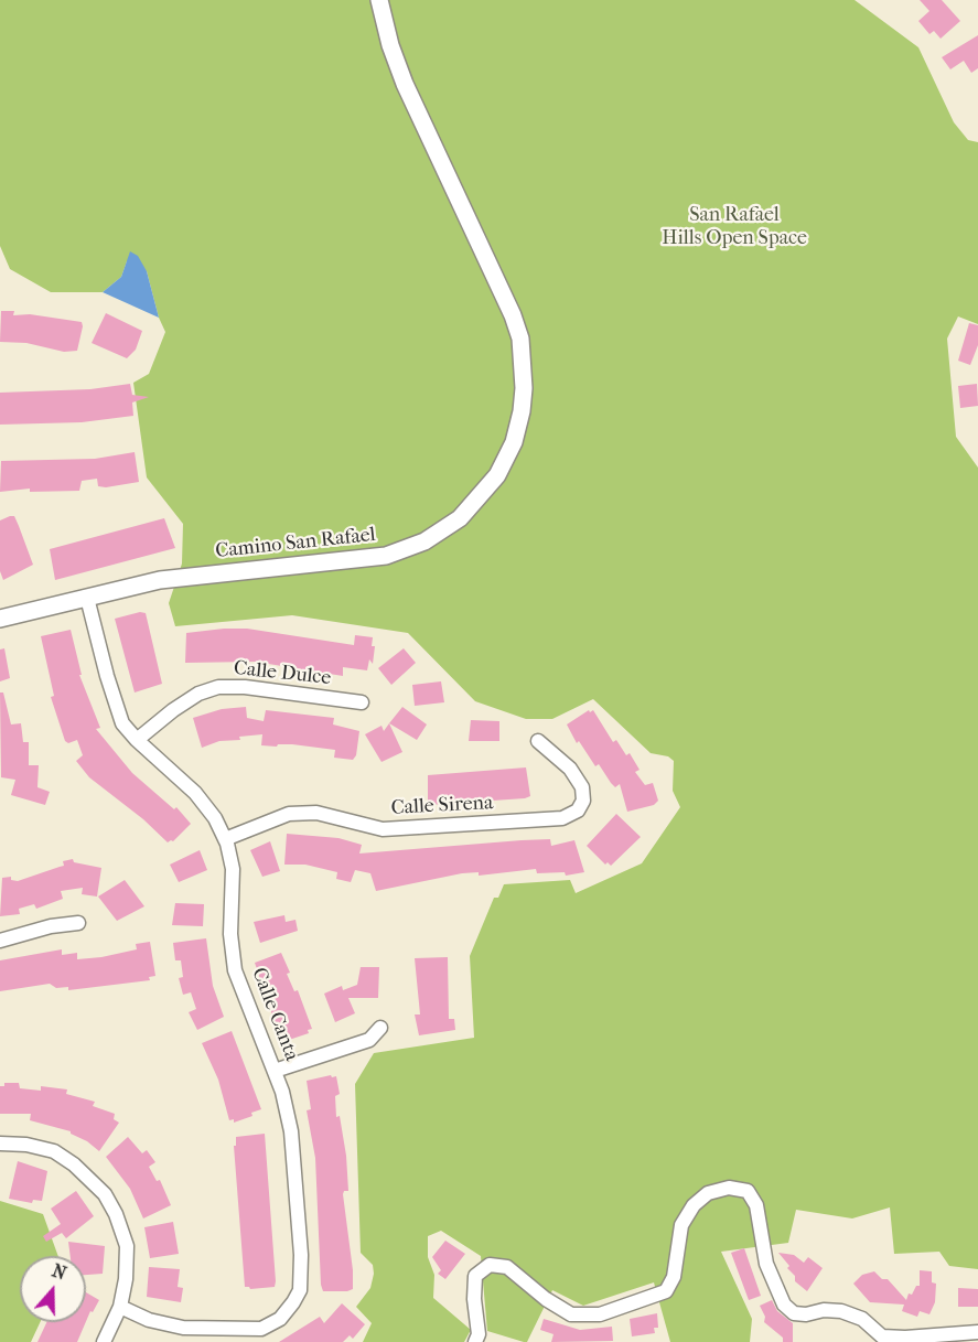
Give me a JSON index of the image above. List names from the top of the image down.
{
  "streets": {
    "street": [
      "Camino San Rafael",
      "Calle Dulce",
      "Calle Sirena",
      "Calle Canta"
    ]
  },
  "crossings": [
    ["Camino San Rafael", "Calle Canta"],
    ["Calle Dulce", "Calle Canta"],
    ["Calle Sirena", "Calle Canta"]
  ],
  "parks": ["San Rafael Hills Open Space"],
  "north": "top"
}
